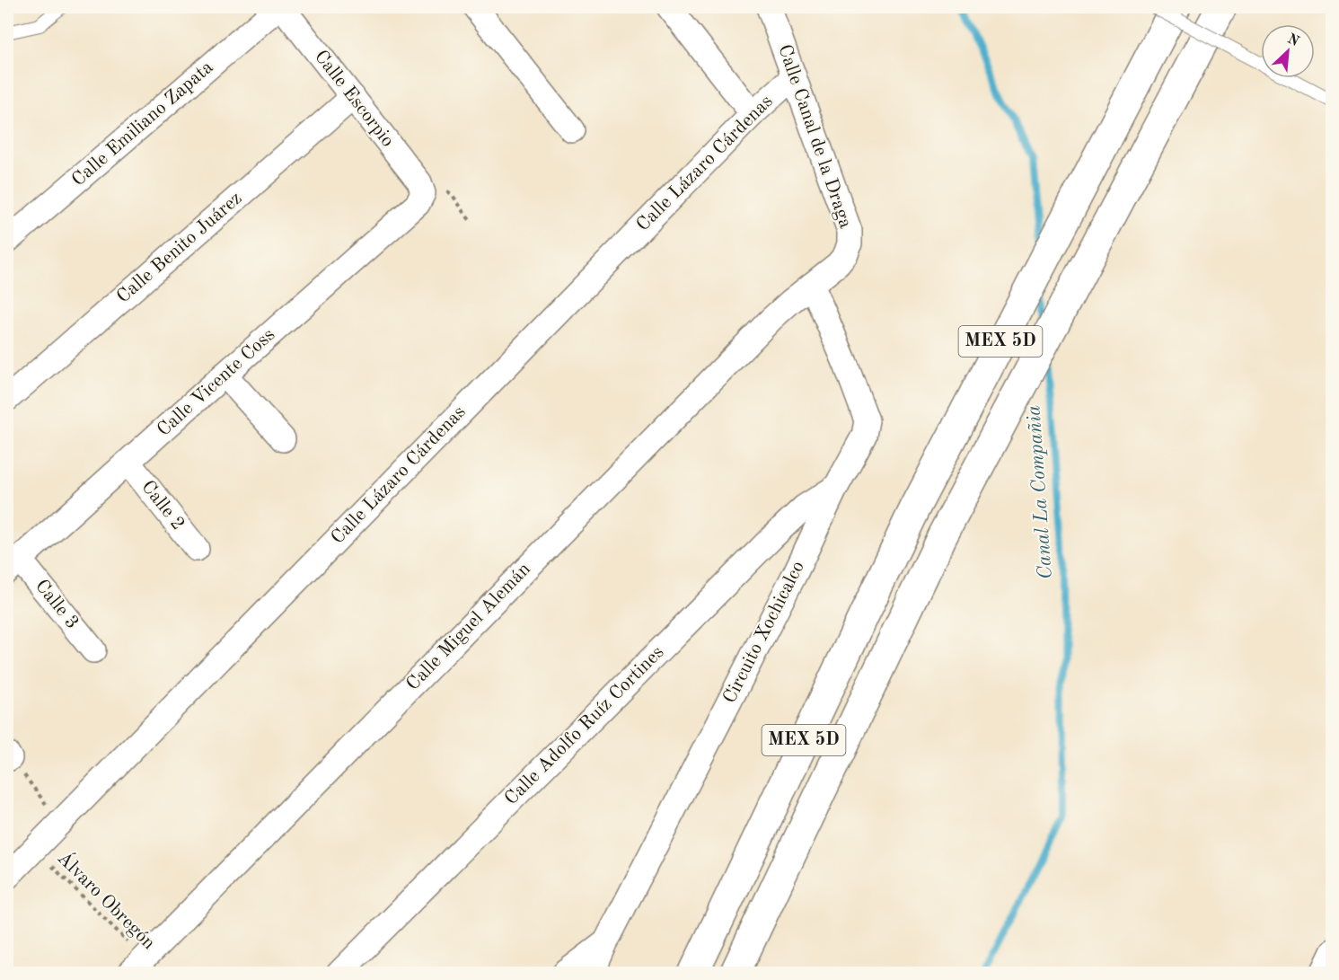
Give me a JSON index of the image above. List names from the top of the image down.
{
  "streets": {
    "highway": ["MEX 5D"],
    "street": [
      "Calle Escorpio",
      "Calle Emiliano Zapata",
      "Calle Canal de la Draga",
      "Calle Lázaro Cárdenas",
      "Calle Benito Juárez",
      "Calle Vicente Coss",
      "Calle 2",
      "Calle 3",
      "Calle Miguel Alemán",
      "Circuito Xochicalco",
      "Calle Adolfo Ruíz Cortines"
    ],
    "path": ["Álvaro Obregón"]
  },
  "crossings": [
    ["Calle Escorpio", "Calle Emiliano Zapata"],
    ["Calle Escorpio", "Calle Benito Juárez"],
    ["Calle Escorpio", "Calle Vicente Coss"],
    ["Calle Canal de la Draga", "Calle Lázaro Cárdenas"],
    ["Calle Canal de la Draga", "Calle Miguel Alemán"],
    ["Calle Canal de la Draga", "Circuito Xochicalco"],
    ["Calle Lázaro Cárdenas", "Álvaro Obregón"],
    ["Calle Vicente Coss", "Calle 2"],
    ["Calle Vicente Coss", "Calle 3"],
    ["Calle Miguel Alemán", "Circuito Xochicalco"],
    ["Calle Miguel Alemán", "Álvaro Obregón"],
    ["Circuito Xochicalco", "Calle Adolfo Ruíz Cortines"]
  ],
  "water": ["Canal La Compañia"],
  "north": "top right"
}
